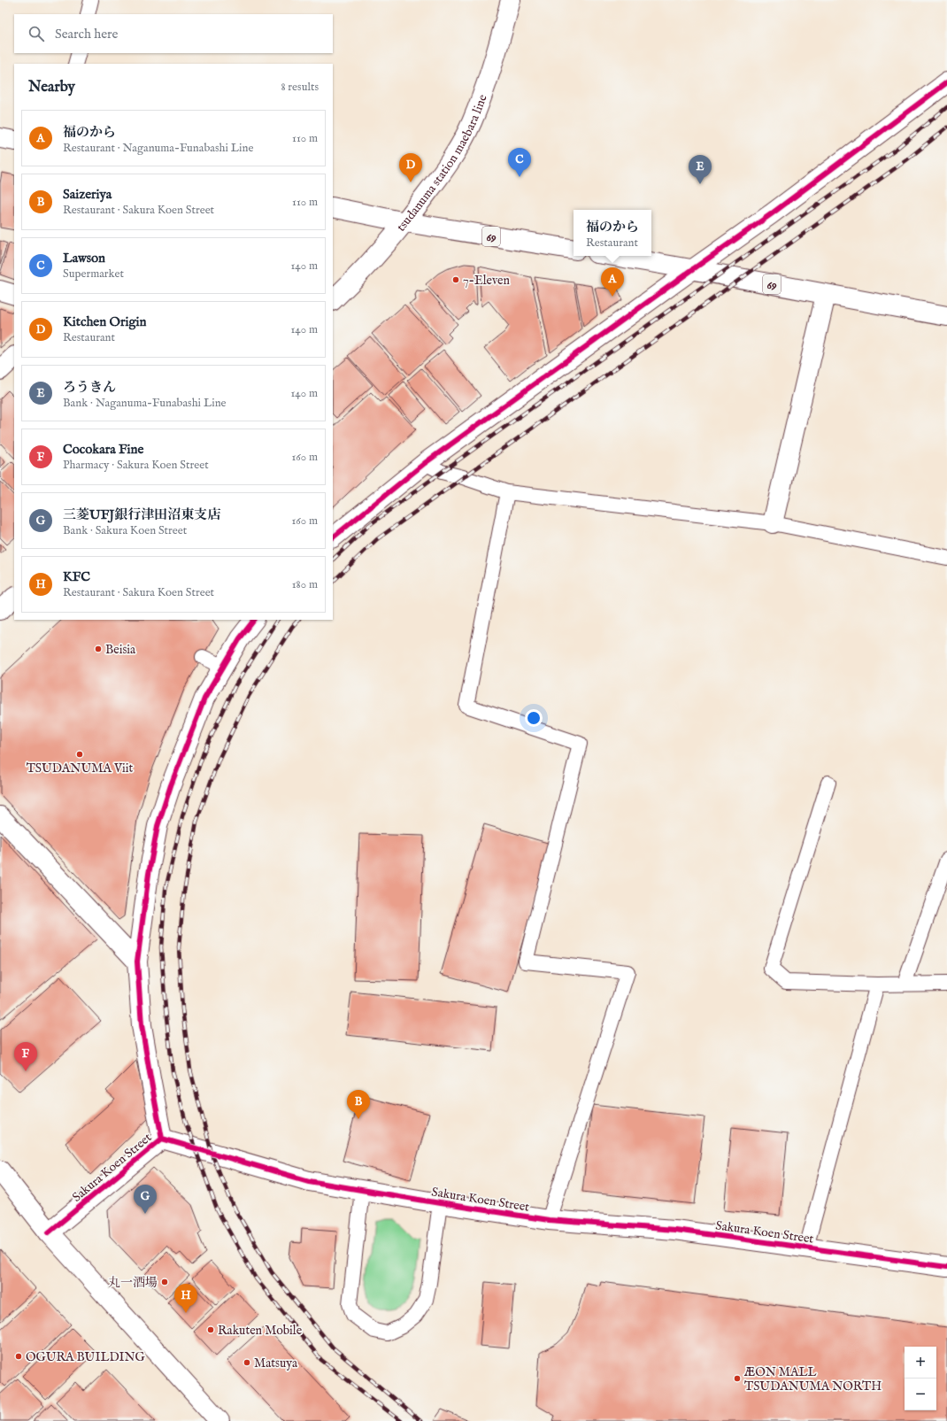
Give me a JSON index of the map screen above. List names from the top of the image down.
{
  "streets": {
    "street": ["tsudanuma station maebara line", "69", "Sakura Koen Street"]
  },
  "crossings": [
    ["tsudanuma station maebara line", "69"]
  ],
  "places": [
    "7-Eleven",
    "Beisia",
    "TSUDANUMA Viit",
    "丸一酒場",
    "Rakuten Mobile",
    "OGURA BUILDING",
    "Matsuya",
    "ÆON MALL TSUDANUMA NORTH"
  ],
  "page": {
    "search": "Search here",
    "heading": ["Nearby", "8 results"],
    "list": [
      {
        "mark": "A",
        "name": "福のから",
        "note": "Restaurant · Naganuma-Funabashi Line",
        "value": "110 m"
      },
      {
        "mark": "B",
        "name": "Saizeriya",
        "note": "Restaurant · Sakura Koen Street",
        "value": "110 m"
      },
      {
        "mark": "C",
        "name": "Lawson",
        "note": "Supermarket",
        "value": "140 m"
      },
      {
        "mark": "D",
        "name": "Kitchen Origin",
        "note": "Restaurant",
        "value": "140 m"
      },
      {
        "mark": "E",
        "name": "ろうきん",
        "note": "Bank · Naganuma-Funabashi Line",
        "value": "140 m"
      },
      {
        "mark": "F",
        "name": "Cocokara Fine",
        "note": "Pharmacy · Sakura Koen Street",
        "value": "160 m"
      },
      {
        "mark": "G",
        "name": "三菱UFJ銀行津田沼東支店",
        "note": "Bank · Sakura Koen Street",
        "value": "160 m"
      },
      {
        "mark": "H",
        "name": "KFC",
        "note": "Restaurant · Sakura Koen Street",
        "value": "180 m"
      }
    ],
    "pins": [
      "C",
      "D",
      "E",
      "A",
      "F",
      "B",
      "G",
      "H"
    ],
    "popup": ["福のから", "Restaurant"],
    "map_buttons": ["+", "−"]
  }
}
